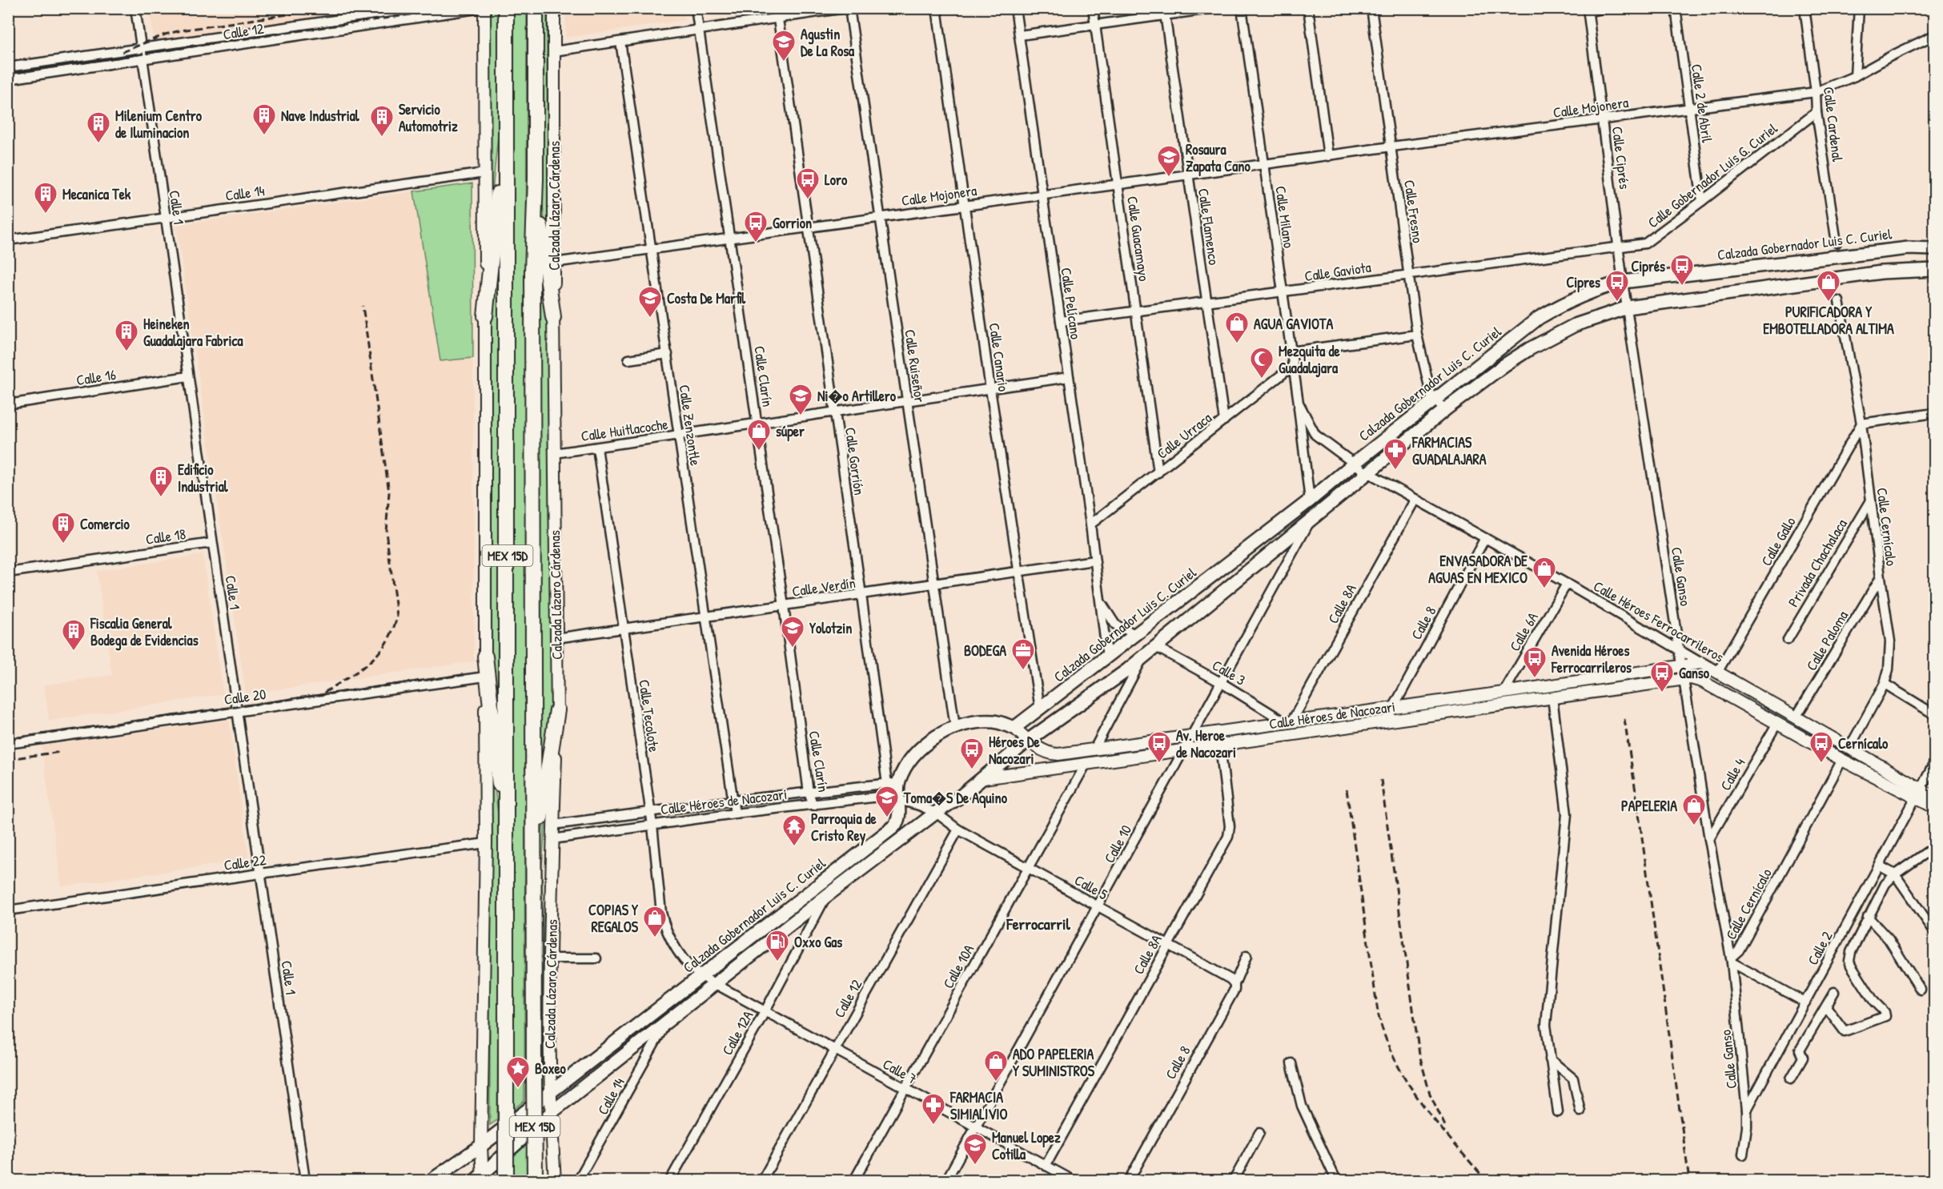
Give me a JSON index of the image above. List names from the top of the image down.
{
  "streets": {
    "highway": ["Calzada Lázaro Cárdenas", "MEX 15D"],
    "main road": ["Calzada Gobernador Luis C. Curiel", "Calle Héroes Ferrocarrileros", "Calle Héroes de Nacozari"],
    "street": [
      "Calle 12",
      "Calle 2 de Abril",
      "Calle Mojonera",
      "Calle Cardenal",
      "Calle Ciprés",
      "Calle Gobernador Luis G. Curiel",
      "Calle 14",
      "Calle 1",
      "Calle Fresno",
      "Calle Milano",
      "Calle Flamenco",
      "Calle Guacamayo",
      "Calle Gaviota",
      "Calle Pelícano",
      "Calle Canario",
      "Calle Ruiseñor",
      "Calle Clarín",
      "Calle 16",
      "Calle Zenzontle",
      "Calle Huitlacoche",
      "Calle Urraca",
      "Calle Gorrión",
      "Calle Cernícalo",
      "Calle 18",
      "Calle Gallo",
      "Privada Chachalaca",
      "Calle Ganso",
      "Calle Verdín",
      "Calle 8A",
      "Calle 8",
      "Calle 6A",
      "Calle Paloma",
      "Calle 3",
      "Calle 20",
      "Calle Tecolote",
      "Calle 4",
      "Calle 10",
      "Calle 22",
      "Calle 5",
      "Calle 2",
      "Calle 10A",
      "Calle 12A",
      "Calle 7"
    ]
  },
  "crossings": [
    ["Calle 12", "Calle 1"],
    ["Calle 12", "Calle 5"],
    ["Calle 12", "Calle 7"],
    ["Calle 2 de Abril", "Calle Mojonera"],
    ["Calle 2 de Abril", "Calle Gobernador Luis G. Curiel"],
    ["Calle Mojonera", "Calle Cardenal"],
    ["Calle Mojonera", "Calle Ciprés"],
    ["Calle Mojonera", "Calzada Lázaro Cárdenas"],
    ["Calle Mojonera", "Calle Fresno"],
    ["Calle Mojonera", "Calle Milano"],
    ["Calle Mojonera", "Calle Flamenco"],
    ["Calle Mojonera", "Calle Guacamayo"],
    ["Calle Mojonera", "Calle Pelícano"],
    ["Calle Mojonera", "Calle Canario"],
    ["Calle Mojonera", "Calle Ruiseñor"],
    ["Calle Mojonera", "Calle Clarín"],
    ["Calle Mojonera", "Calle Zenzontle"],
    ["Calle Mojonera", "Calle Gorrión"],
    ["Calle Cardenal", "Calle Gobernador Luis G. Curiel"],
    ["Calle Ciprés", "Calle Gobernador Luis G. Curiel"],
    ["Calle Ciprés", "Calzada Gobernador Luis C. Curiel"],
    ["Calle Ciprés", "Calle Gaviota"],
    ["Calle Ciprés", "Calle Ganso"],
    ["Calle Gobernador Luis G. Curiel", "Calle Gaviota"],
    ["Calle 14", "Calle 1"],
    ["Calle 14", "Calzada Gobernador Luis C. Curiel"],
    ["Calzada Lázaro Cárdenas", "Calzada Gobernador Luis C. Curiel"],
    ["Calzada Lázaro Cárdenas", "Calle Huitlacoche"],
    ["Calzada Lázaro Cárdenas", "Calle Verdín"],
    ["Calzada Lázaro Cárdenas", "Calle Héroes de Nacozari"],
    ["Calle 1", "Calle 16"],
    ["Calle 1", "Calle 18"],
    ["Calle 1", "Calle 20"],
    ["Calle 1", "Calle 22"],
    ["Calle Fresno", "Calzada Gobernador Luis C. Curiel"],
    ["Calle Fresno", "Calle Gaviota"],
    ["Calle Milano", "Calzada Gobernador Luis C. Curiel"],
    ["Calle Milano", "Calle Gaviota"],
    ["Calle Milano", "Calle Urraca"],
    ["Calle Milano", "Calle Héroes Ferrocarrileros"],
    ["Calle Flamenco", "Calle Gaviota"],
    ["Calle Flamenco", "Calle Urraca"],
    ["Calle Guacamayo", "Calle Gaviota"],
    ["Calle Guacamayo", "Calle Urraca"],
    ["Calzada Gobernador Luis C. Curiel", "Calle Pelícano"],
    ["Calzada Gobernador Luis C. Curiel", "Calle Canario"],
    ["Calzada Gobernador Luis C. Curiel", "Calle Gorrión"],
    ["Calzada Gobernador Luis C. Curiel", "Calle Ganso"],
    ["Calzada Gobernador Luis C. Curiel", "Calle Héroes Ferrocarrileros"],
    ["Calzada Gobernador Luis C. Curiel", "Calle 3"],
    ["Calzada Gobernador Luis C. Curiel", "Calle Héroes de Nacozari"],
    ["Calzada Gobernador Luis C. Curiel", "Calle Tecolote"],
    ["Calzada Gobernador Luis C. Curiel", "Calle 10"],
    ["Calzada Gobernador Luis C. Curiel", "Calle 5"],
    ["Calzada Gobernador Luis C. Curiel", "Calle 12A"],
    ["Calzada Gobernador Luis C. Curiel", "Calle 7"],
    ["Calle Gaviota", "Calle Pelícano"],
    ["Calle Pelícano", "Calle Huitlacoche"],
    ["Calle Pelícano", "Calle Urraca"],
    ["Calle Pelícano", "Calle Verdín"],
    ["Calle Canario", "Calle Huitlacoche"],
    ["Calle Canario", "Calle Verdín"],
    ["Calle Ruiseñor", "Calle Huitlacoche"],
    ["Calle Ruiseñor", "Calle Verdín"],
    ["Calle Clarín", "Calle Huitlacoche"],
    ["Calle Clarín", "Calle Verdín"],
    ["Calle Clarín", "Calle Héroes de Nacozari"],
    ["Calle Zenzontle", "Calle Huitlacoche"],
    ["Calle Zenzontle", "Calle Verdín"],
    ["Calle Zenzontle", "Calle Héroes de Nacozari"],
    ["Calle Huitlacoche", "Calle Gorrión"],
    ["Calle Huitlacoche", "Calle Tecolote"],
    ["Calle Gorrión", "Calle Verdín"],
    ["Calle Gorrión", "Calle Héroes de Nacozari"],
    ["Calle Cernícalo", "Calle Gallo"],
    ["Calle Cernícalo", "Privada Chachalaca"],
    ["Calle Cernícalo", "Calle Ganso"],
    ["Calle Cernícalo", "Calle Héroes Ferrocarrileros"],
    ["Calle Cernícalo", "Calle Paloma"],
    ["Calle Gallo", "Calle Héroes Ferrocarrileros"],
    ["Calle Ganso", "Calle Héroes Ferrocarrileros"],
    ["Calle Ganso", "Calle Héroes de Nacozari"],
    ["Calle Ganso", "Calle 4"],
    ["Calle Ganso", "Calle 2"],
    ["Calle Verdín", "Calle Tecolote"],
    ["Calle 8A", "Calle Héroes Ferrocarrileros"],
    ["Calle 8A", "Calle 3"],
    ["Calle 8A", "Calle Héroes de Nacozari"],
    ["Calle 8A", "Calle 5"],
    ["Calle 8A", "Calle 7"],
    ["Calle Héroes Ferrocarrileros", "Calle 8"],
    ["Calle Héroes Ferrocarrileros", "Calle 6A"],
    ["Calle Héroes Ferrocarrileros", "Calle Paloma"],
    ["Calle Héroes Ferrocarrileros", "Calle Héroes de Nacozari"],
    ["Calle Héroes Ferrocarrileros", "Calle 4"],
    ["Calle Héroes Ferrocarrileros", "Calle 2"],
    ["Calle 8", "Calle Héroes de Nacozari"],
    ["Calle 8", "Calle 5"],
    ["Calle 6A", "Calle Héroes de Nacozari"],
    ["Calle 3", "Calle Héroes de Nacozari"],
    ["Calle 3", "Calle 10"],
    ["Calle Héroes de Nacozari", "Calle Tecolote"],
    ["Calle Héroes de Nacozari", "Calle 10"],
    ["Calle Héroes de Nacozari", "Calle 5"],
    ["Calle Héroes de Nacozari", "Calle 10A"],
    ["Calle Tecolote", "Calle 7"],
    ["Calle 10", "Calle 5"],
    ["Calle 10", "Calle 7"],
    ["Calle 5", "Calle 10A"],
    ["Calle 10A", "Calle 7"],
    ["Calle 12A", "Calle 7"]
  ],
  "districts": ["Ferrocarril"],
  "places": {
    "school or university": [
      "Agustin De La Rosa",
      "Rosaura Zapata Cano",
      "Costa De Marfil",
      "Ni�o Artillero",
      "Yolotzin",
      "Toma�S De Aquino",
      "Manuel Lopez Cotilla"
    ],
    "building": [
      "Nave Industrial",
      "Servicio Automotriz",
      "Milenium Centro de Iluminacion",
      "Mecanica Tek",
      "Heineken Guadalajara Fabrica",
      "Edificio Industrial",
      "Comercio",
      "Fiscalia General Bodega de Evidencias"
    ],
    "bus stop": [
      "Loro",
      "Gorrion",
      "Ciprés",
      "Cipres",
      "Avenida Héroes Ferrocarrileros",
      "Ganso",
      "Av. Heroe de Nacozari",
      "Cernícalo",
      "Héroes De Nacozari"
    ],
    "shop": [
      "PURIFICADORA Y EMBOTELLADORA ALTIMA",
      "AGUA GAVIOTA",
      "súper",
      "ENVASADORA DE AGUAS EN MEXICO",
      "PAPELERIA",
      "COPIAS Y REGALOS",
      "ADO PAPELERIA Y SUMINISTROS"
    ],
    "mosque": ["Mezquita de Guadalajara"],
    "pharmacy": ["FARMACIAS GUADALAJARA", "FARMACIA SIMIALIVIO"],
    "office": ["BODEGA"],
    "temple": ["Parroquia de Cristo Rey"],
    "fuel station": ["Oxxo Gas"],
    "place": ["Boxeo"]
  }
}
